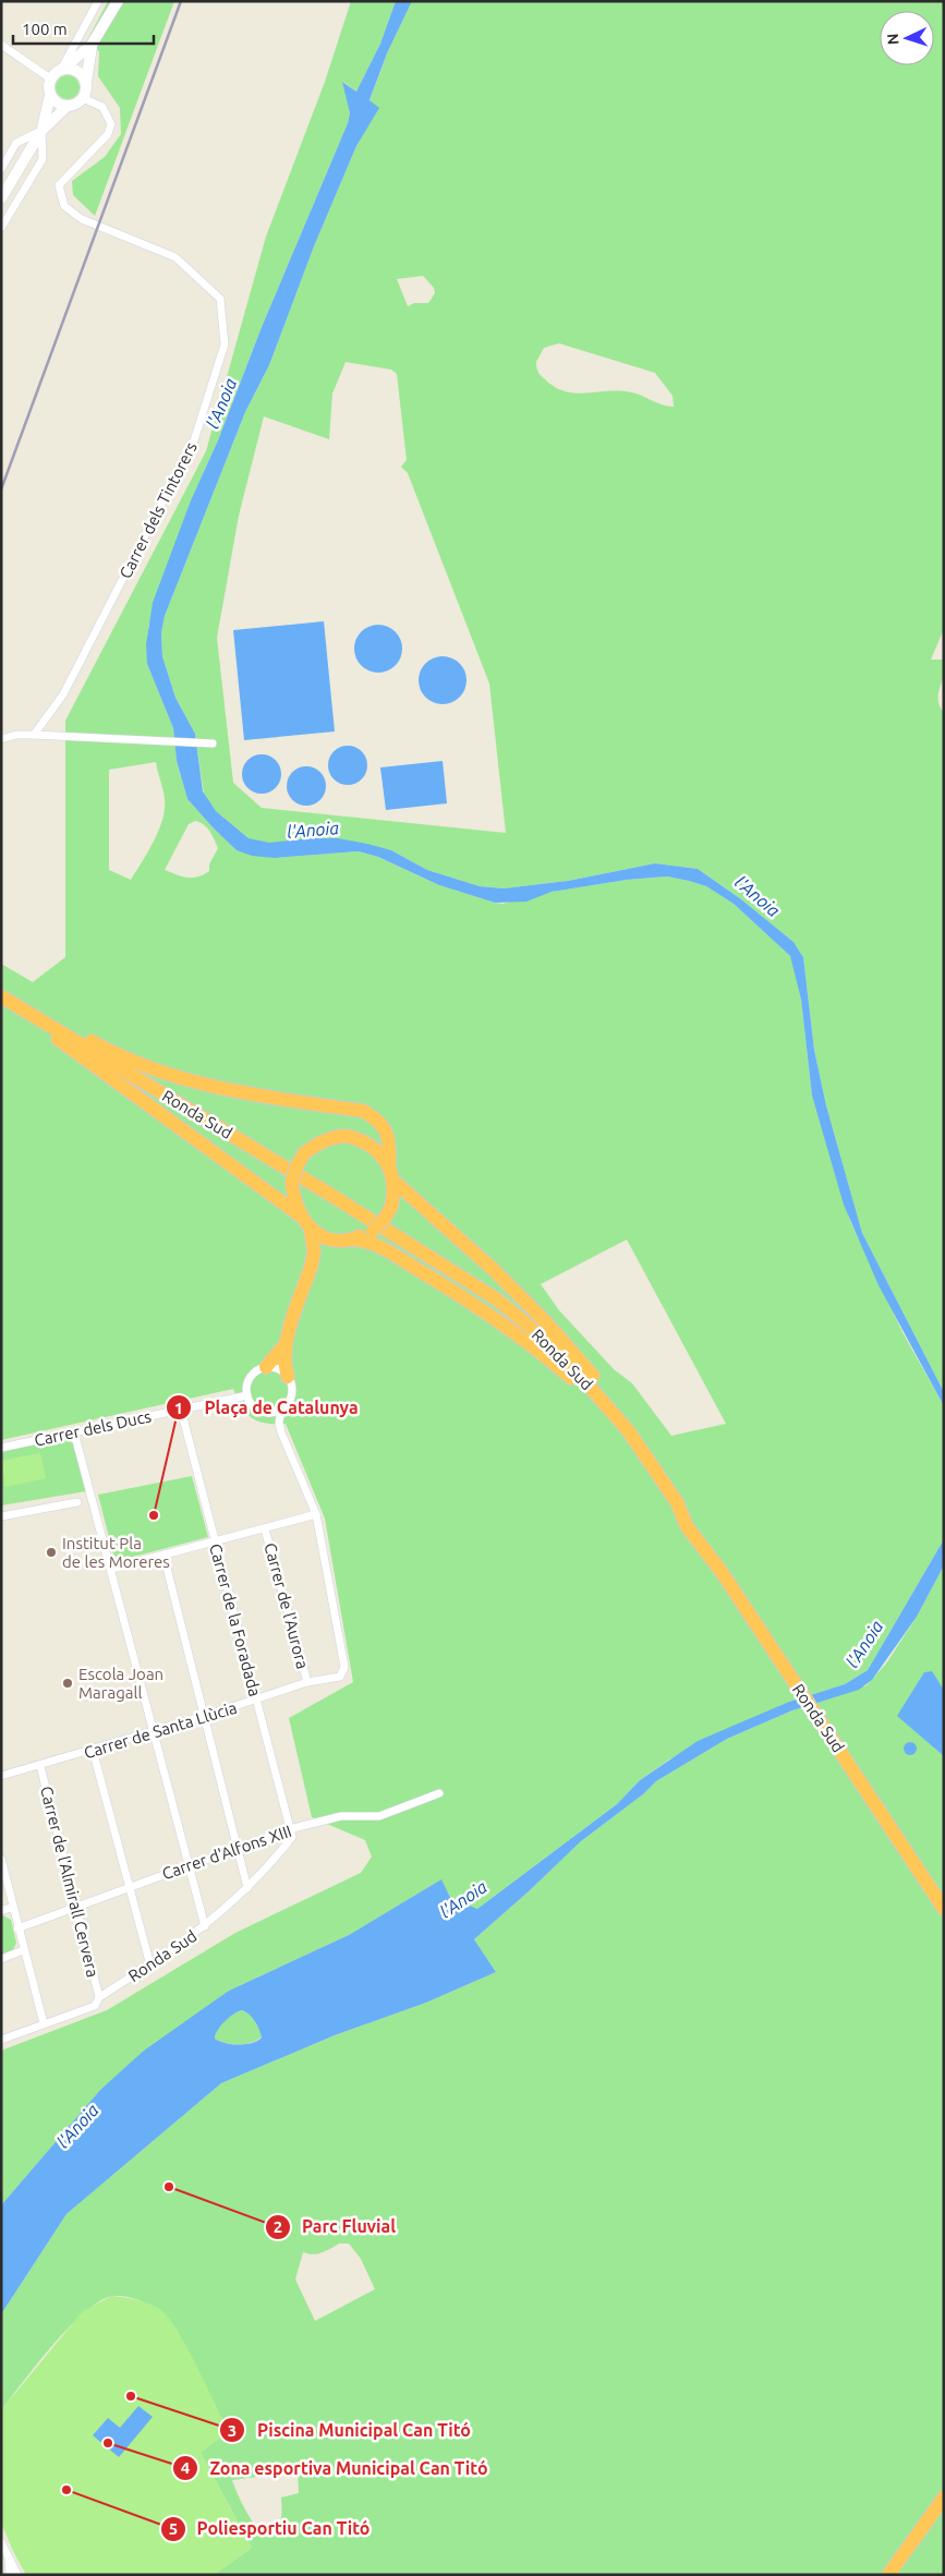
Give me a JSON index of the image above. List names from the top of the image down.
{
  "streets": {
    "highway": ["Ronda Sud"],
    "street": [
      "Carrer dels Tintorers",
      "Carrer dels Ducs",
      "Carrer de l'Aurora",
      "Carrer de la Foradada",
      "Carrer de Santa Llùcia",
      "Carrer d'Alfons XIII",
      "Carrer de l'Almirall Cervera"
    ]
  },
  "crossings": [
    ["Ronda Sud", "Carrer de la Foradada"],
    ["Ronda Sud", "Carrer d'Alfons XIII"],
    ["Ronda Sud", "Carrer de l'Almirall Cervera"],
    ["Carrer dels Ducs", "Carrer de la Foradada"],
    ["Carrer de l'Aurora", "Carrer de Santa Llùcia"],
    ["Carrer de la Foradada", "Carrer de Santa Llùcia"],
    ["Carrer de la Foradada", "Carrer d'Alfons XIII"],
    ["Carrer de Santa Llùcia", "Carrer de l'Almirall Cervera"],
    ["Carrer d'Alfons XIII", "Carrer de l'Almirall Cervera"]
  ],
  "water": ["l'Anoia"],
  "places": [
    "Plaça de Catalunya",
    "Institut Pla de les Moreres",
    "Escola Joan Maragall",
    "Parc Fluvial",
    "Piscina Municipal Can Titó",
    "Zona esportiva Municipal Can Titó",
    "Poliesportiu Can Titó"
  ],
  "scale_bar": "100 m",
  "north": "left"
}
